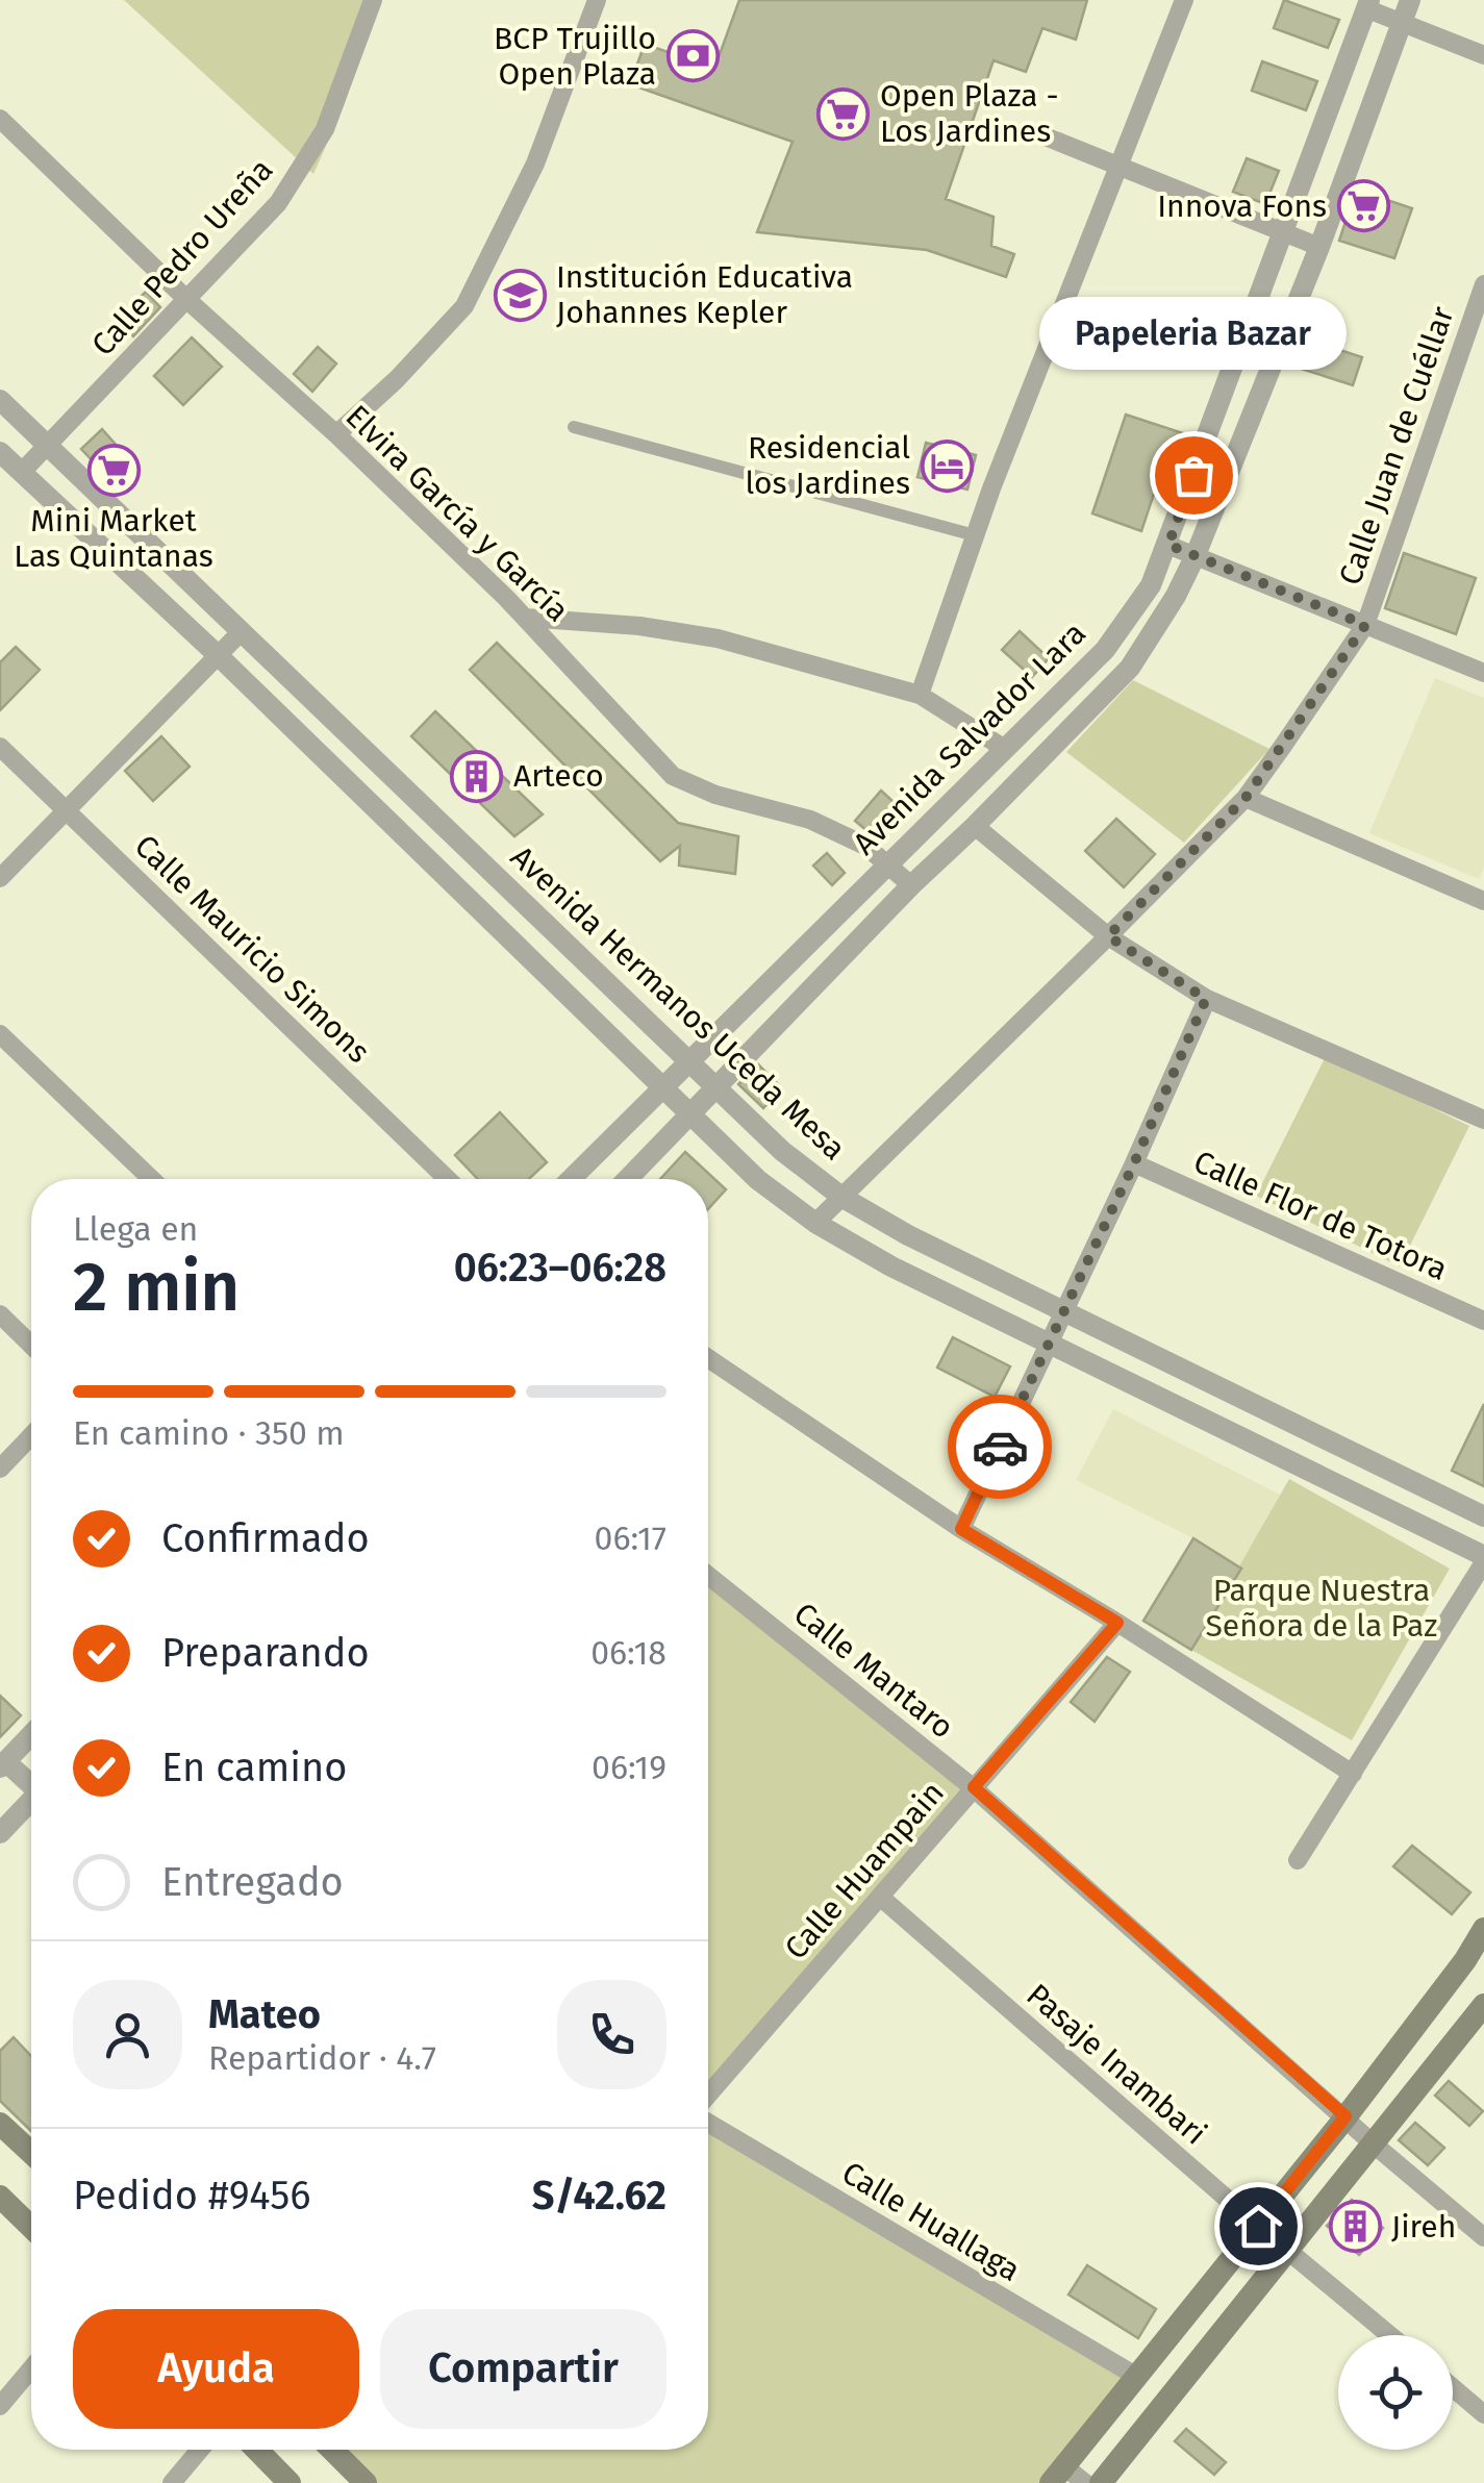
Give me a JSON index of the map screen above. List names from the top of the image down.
{
  "streets": {
    "street": [
      "Calle Pedro Ureña",
      "Calle Juan de Cuéllar",
      "Elvira García y García",
      "Avenida Salvador Lara",
      "Calle Mauricio Simons",
      "Avenida Hermanos Uceda Mesa",
      "Calle Flor de Totora",
      "Calle Mantaro",
      "Calle Huampain",
      "Pasaje Inambari",
      "Calle Huallaga"
    ]
  },
  "crossings": [
    ["Calle Pedro Ureña", "Elvira García y García"],
    ["Calle Pedro Ureña", "Avenida Hermanos Uceda Mesa"],
    ["Calle Juan de Cuéllar", "Avenida Hermanos Uceda Mesa"],
    ["Elvira García y García", "Avenida Salvador Lara"],
    ["Avenida Salvador Lara", "Avenida Hermanos Uceda Mesa"],
    ["Calle Mantaro", "Calle Huampain"],
    ["Calle Huampain", "Pasaje Inambari"]
  ],
  "parks": ["Parque Nuestra Señora de la Paz"],
  "places": {
    "bank": ["BCP Trujillo Open Plaza"],
    "supermarket": ["Open Plaza - Los Jardines", "Innova Fons", "Mini Market Las Quintanas"],
    "school or university": ["Institución Educativa Johannes Kepler"],
    "hotel": ["Residencial los Jardines"],
    "other": ["Papeleria Bazar"],
    "building": ["Arteco", "Jireh"]
  },
  "page": {
    "bubble": "Papeleria Bazar",
    "heading": ["2 min", "Llega en", "06:23–06:28"],
    "panel": [
      "Mateo",
      "Repartidor · 4.7",
      "Pedido #9456",
      "S/42.62"
    ],
    "bar": "En camino · 350 m",
    "list": [
      ["Confirmado", "06:17"],
      ["Preparando", "06:18"],
      ["En camino", "06:19"],
      "Entregado"
    ],
    "buttons": ["Ayuda", "Compartir"]
  }
}
